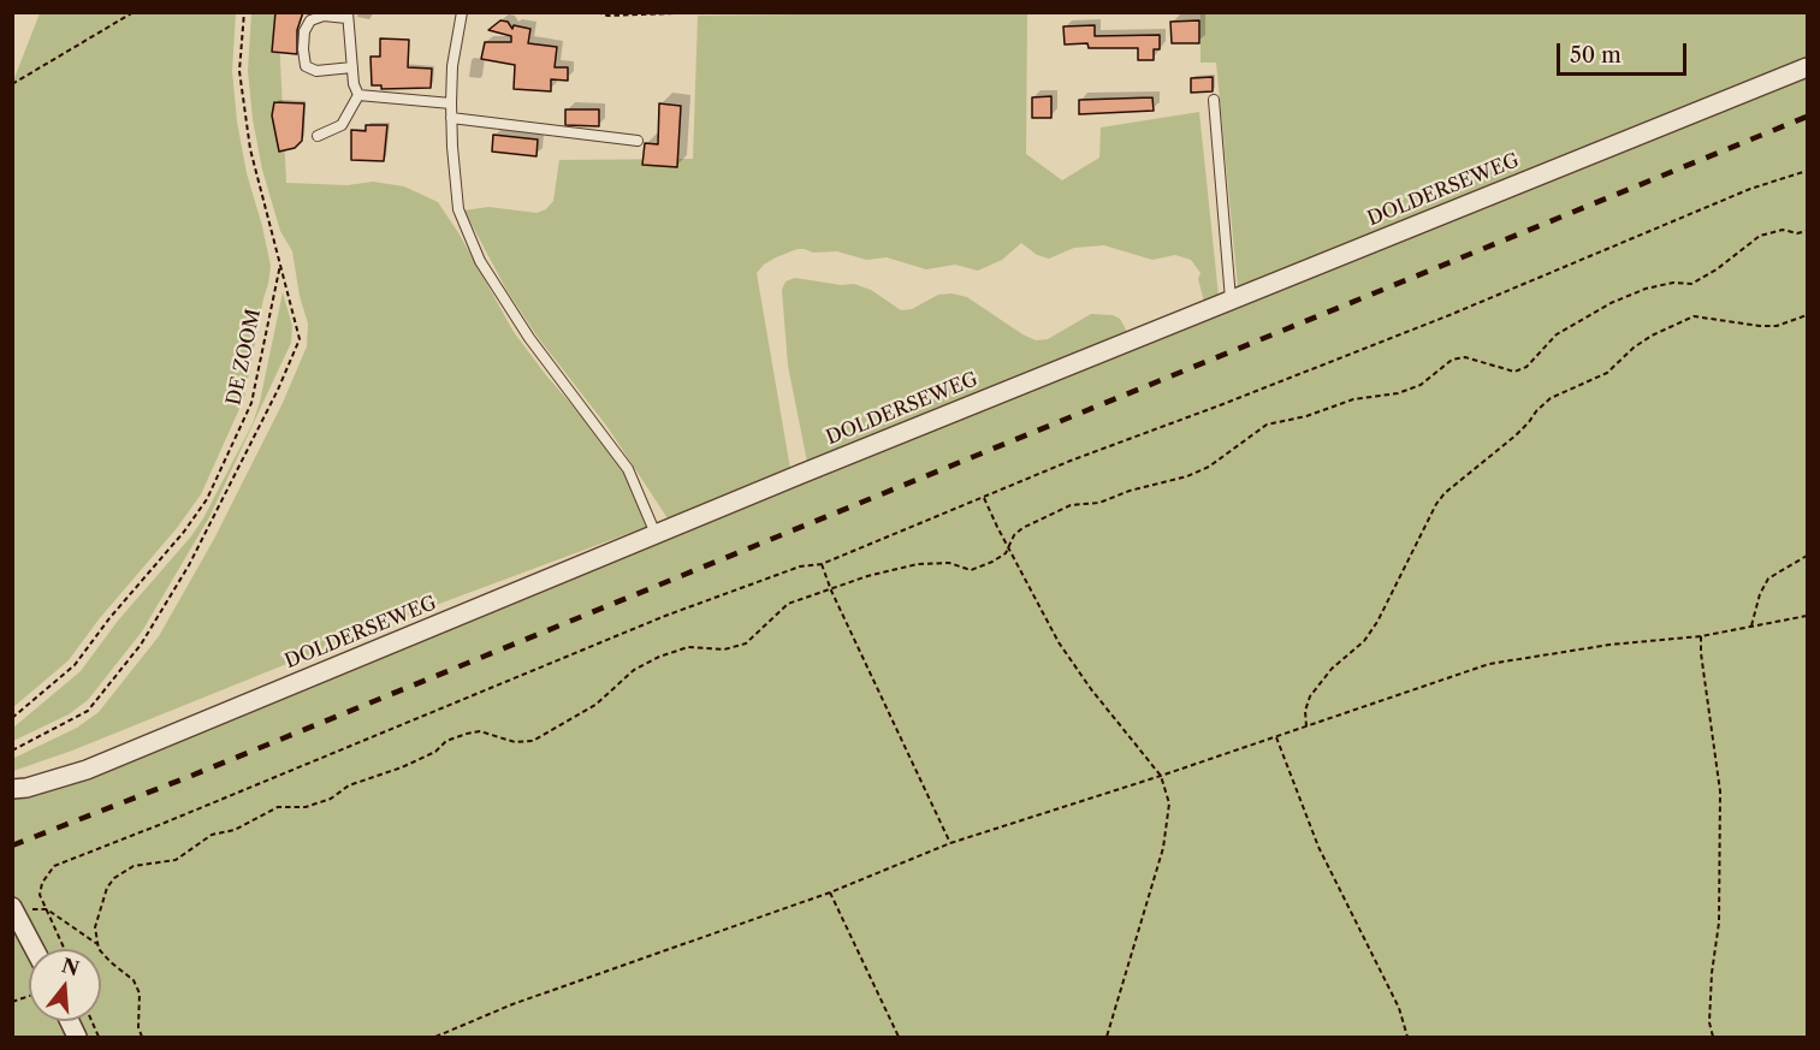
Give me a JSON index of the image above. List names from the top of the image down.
{
  "streets": {
    "street": ["DOLDERSEWEG"],
    "path": ["DE ZOOM"]
  },
  "scale_bar": "50 m",
  "north": "top"
}
